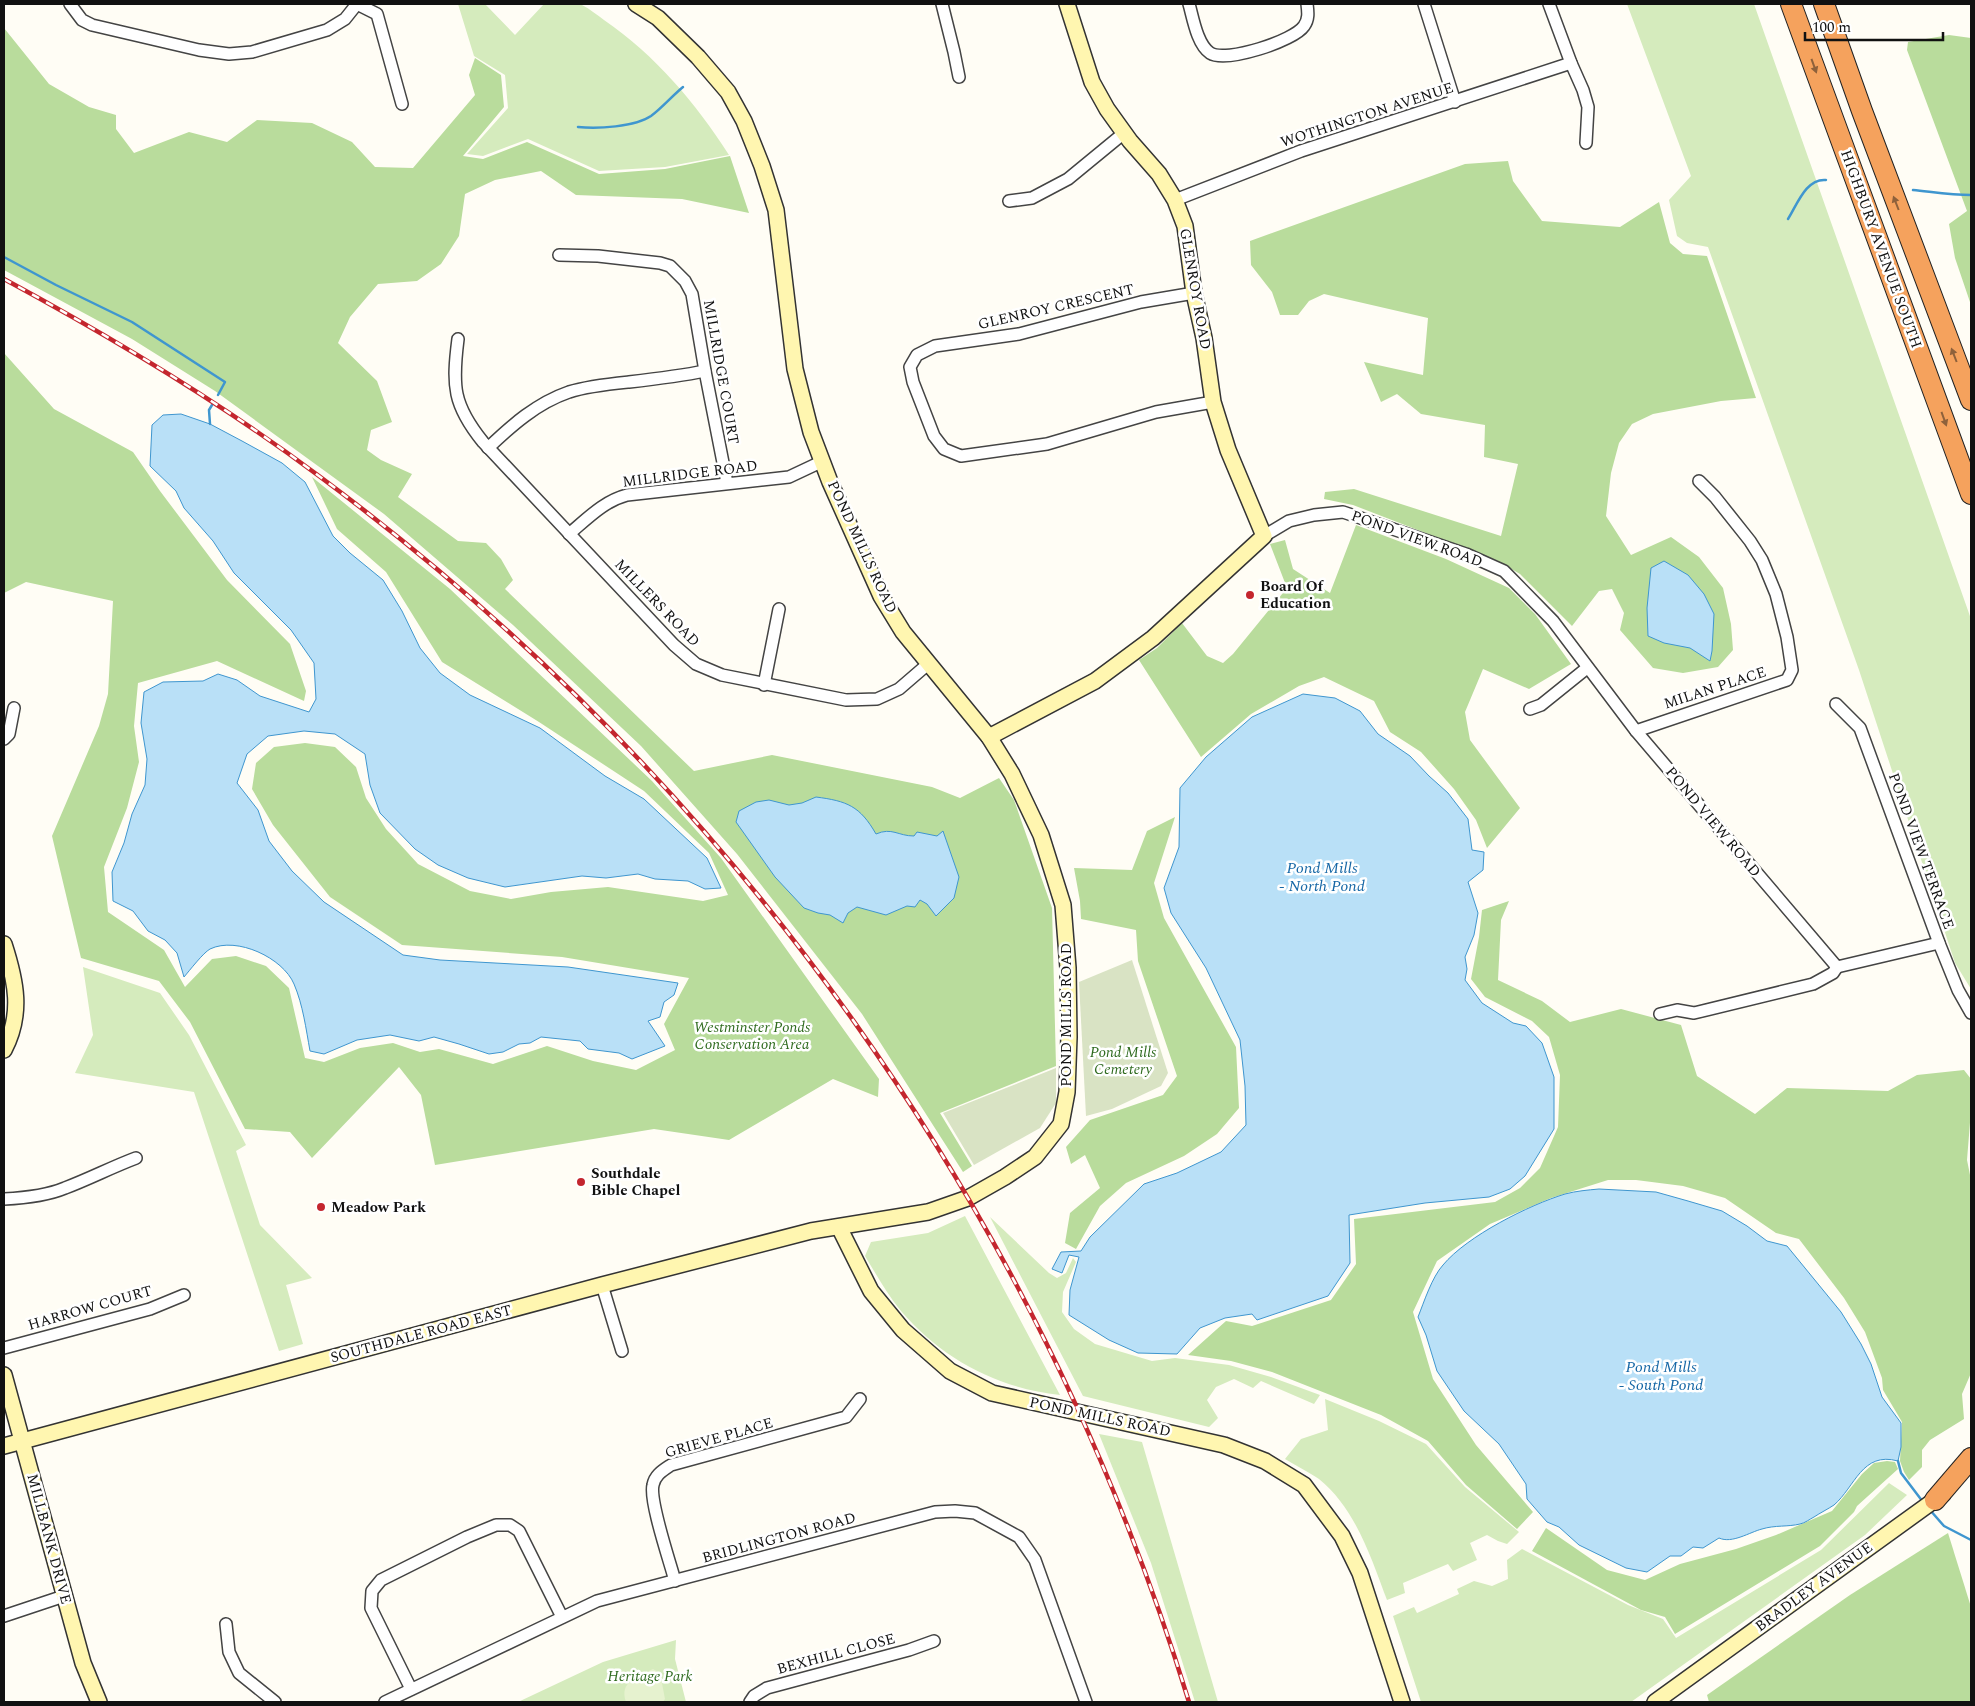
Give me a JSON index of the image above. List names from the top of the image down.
{
  "streets": {
    "highway": ["HIGHBURY AVENUE SOUTH"],
    "main road": [
      "GLENROY ROAD",
      "POND VIEW ROAD",
      "POND MILLS ROAD",
      "SOUTHDALE ROAD EAST",
      "MILLBANK DRIVE",
      "BRADLEY AVENUE"
    ],
    "street": [
      "WOTHINGTON AVENUE",
      "GLENROY CRESCENT",
      "MILLRIDGE COURT",
      "MILLRIDGE ROAD",
      "MILLERS ROAD",
      "MILAN PLACE",
      "POND VIEW TERRACE",
      "HARROW COURT",
      "GRIEVE PLACE",
      "BRIDLINGTON ROAD",
      "BEXHILL CLOSE"
    ]
  },
  "crossings": [
    ["WOTHINGTON AVENUE", "GLENROY ROAD"],
    ["GLENROY ROAD", "GLENROY CRESCENT"],
    ["GLENROY ROAD", "POND VIEW ROAD"],
    ["MILLRIDGE COURT", "MILLRIDGE ROAD"],
    ["MILLRIDGE ROAD", "POND MILLS ROAD"],
    ["MILLRIDGE ROAD", "MILLERS ROAD"],
    ["POND VIEW ROAD", "POND MILLS ROAD"],
    ["POND VIEW ROAD", "MILAN PLACE"],
    ["POND MILLS ROAD", "MILLERS ROAD"],
    ["POND MILLS ROAD", "SOUTHDALE ROAD EAST"],
    ["SOUTHDALE ROAD EAST", "MILLBANK DRIVE"],
    ["GRIEVE PLACE", "BRIDLINGTON ROAD"]
  ],
  "water": ["Pond Mills - North Pond", "Pond Mills - South Pond"],
  "parks": ["Westminster Ponds Conservation Area", "Pond Mills Cemetery", "Heritage Park"],
  "places": ["Board Of Education", "Southdale Bible Chapel", "Meadow Park"],
  "scale_bar": "100 m"
}
